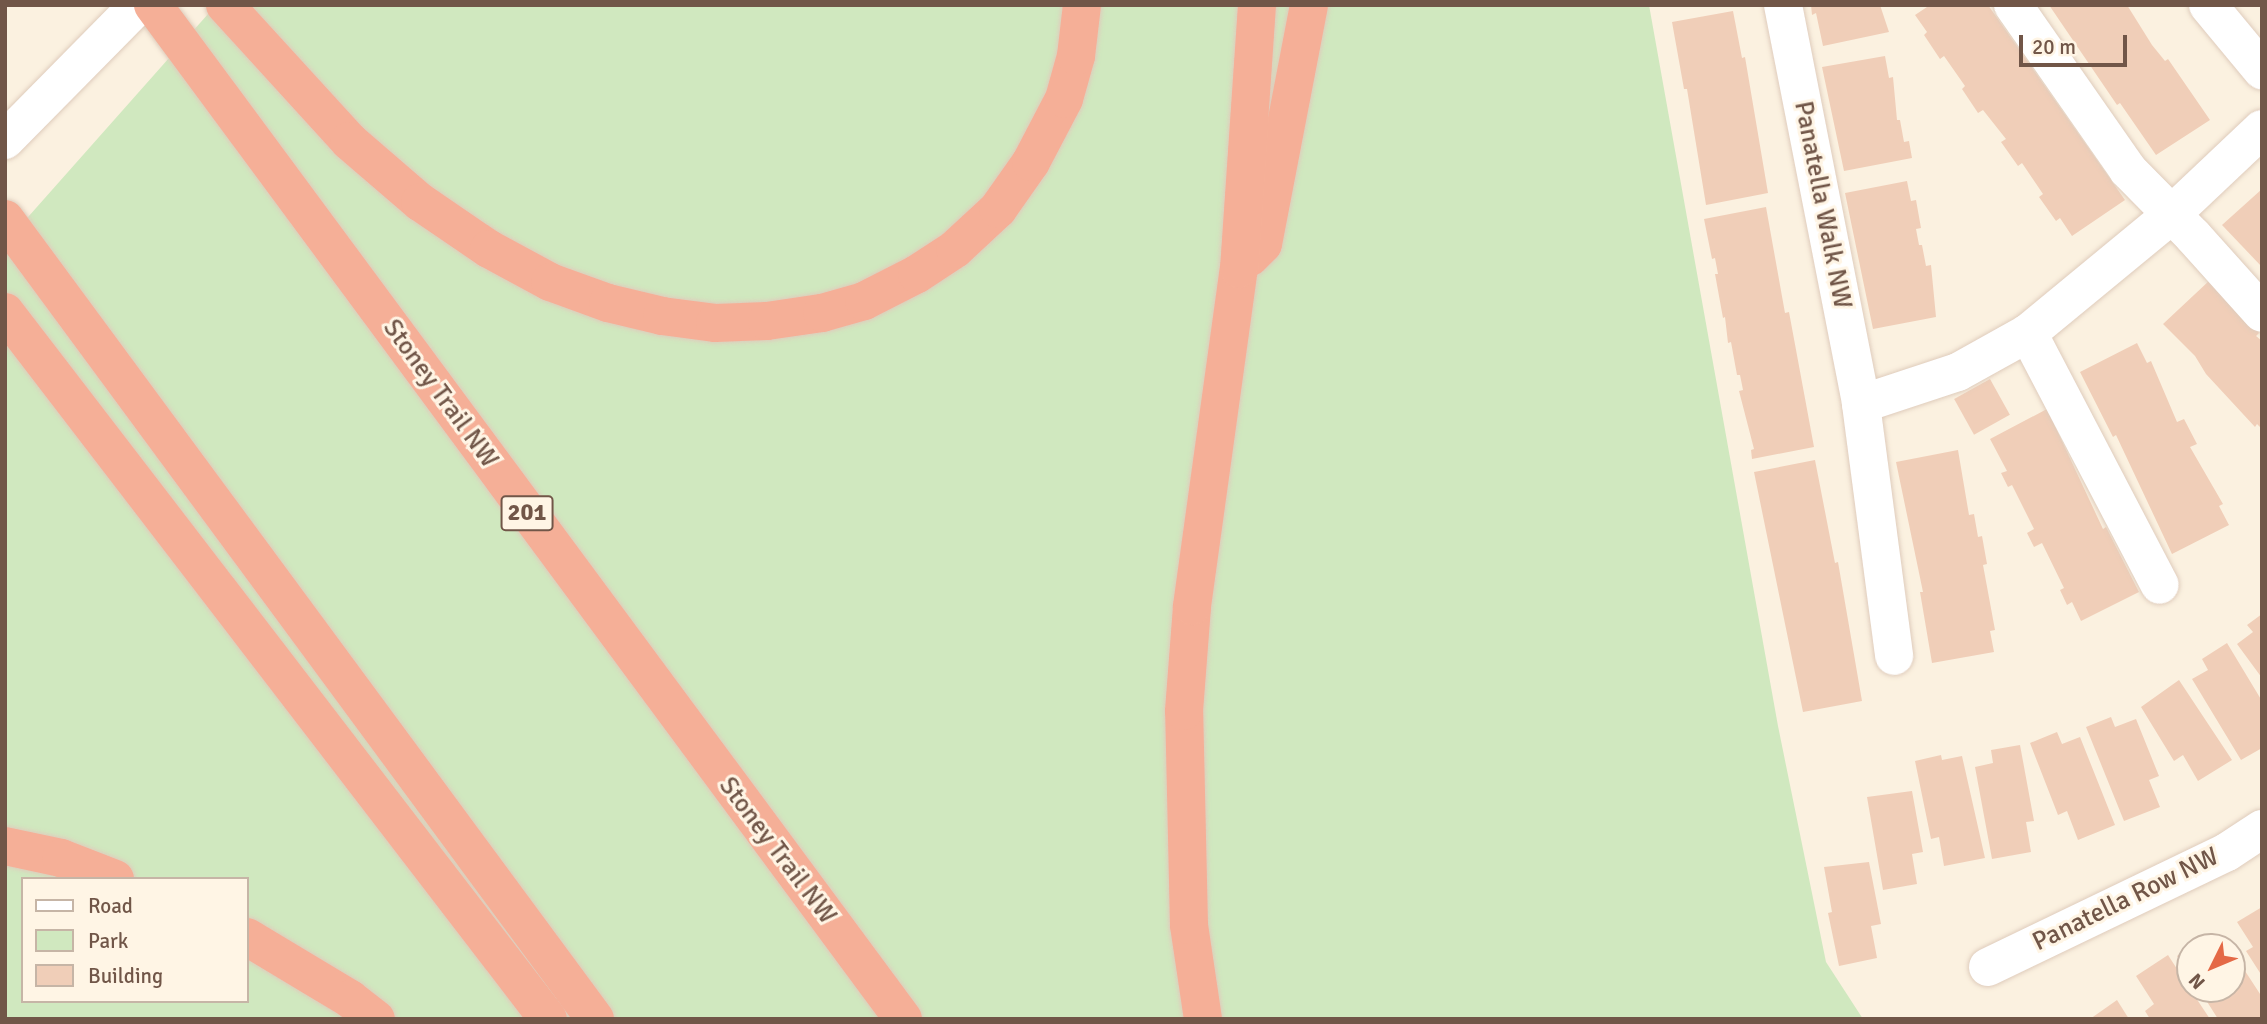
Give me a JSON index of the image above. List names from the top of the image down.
{
  "streets": {
    "highway": ["Stoney Trail NW", "201"],
    "street": ["Panatella Walk NW", "Panatella Row NW"]
  },
  "legend": ["Road", "Park", "Building"],
  "scale_bar": "20 m",
  "north": "bottom left"
}
